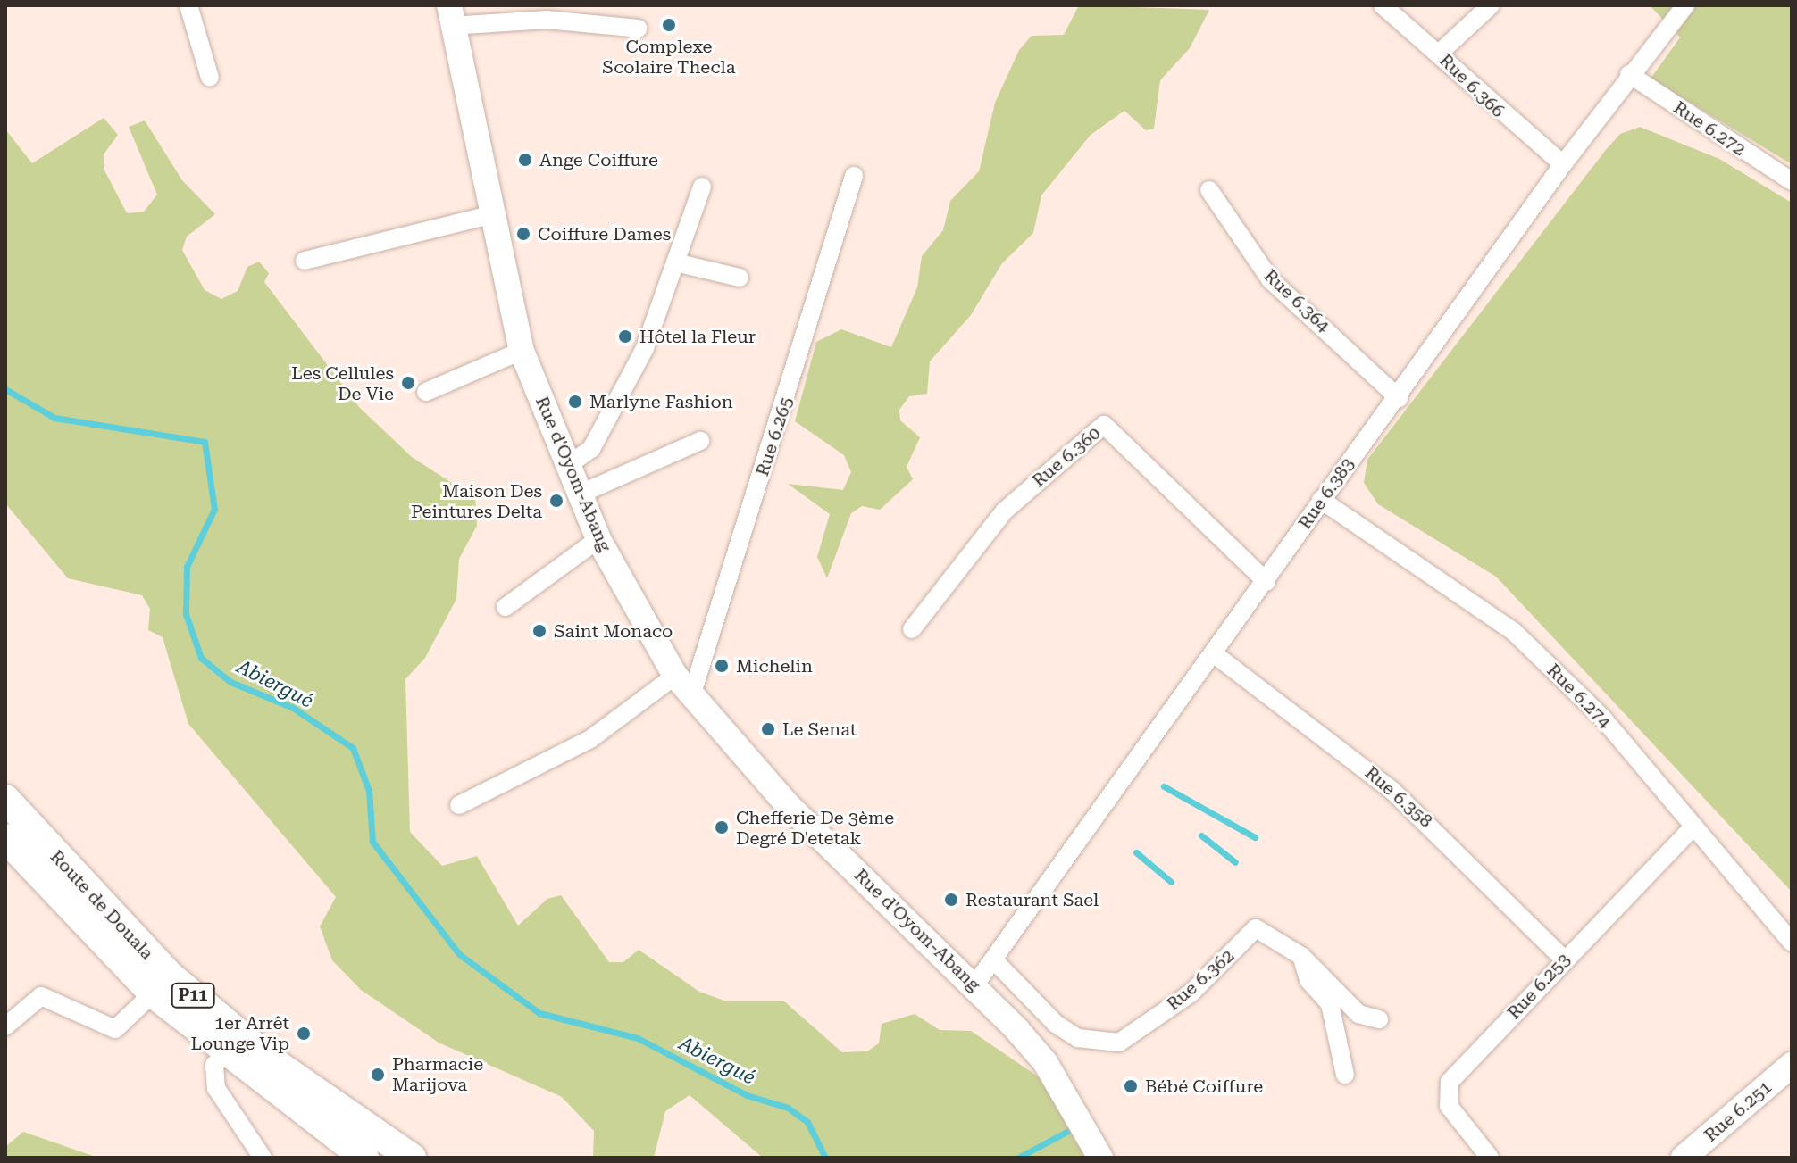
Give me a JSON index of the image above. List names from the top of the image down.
{
  "streets": {
    "main road": [
      "Rue d'Oyom-Abang",
      "Route de Douala",
      "P11",
      "Rue 6.251"
    ],
    "street": [
      "Rue 6.366",
      "Rue 6.272",
      "Rue 6.364",
      "Rue 6.265",
      "Rue 6.360",
      "Rue 6.383",
      "Rue 6.274",
      "Rue 6.358",
      "Rue 6.362",
      "Rue 6.253"
    ]
  },
  "crossings": [
    ["Rue 6.366", "Rue 6.383"],
    ["Rue 6.272", "Rue 6.383"],
    ["Rue 6.364", "Rue 6.383"],
    ["Rue 6.265", "Rue d'Oyom-Abang"],
    ["Rue 6.360", "Rue 6.383"],
    ["Rue d'Oyom-Abang", "Rue 6.383"],
    ["Rue 6.383", "Rue 6.274"],
    ["Rue 6.383", "Rue 6.358"],
    ["Rue 6.383", "Rue 6.362"],
    ["Rue 6.274", "Rue 6.253"],
    ["Rue 6.358", "Rue 6.253"]
  ],
  "water": ["Abiergué"],
  "places": [
    "Complexe Scolaire Thecla",
    "Ange Coiffure",
    "Coiffure Dames",
    "Hôtel la Fleur",
    "Les Cellules De Vie",
    "Marlyne Fashion",
    "Maison Des Peintures Delta",
    "Saint Monaco",
    "Michelin",
    "Le Senat",
    "Chefferie De 3ème Degré D'etetak",
    "Restaurant Sael",
    "1er Arrêt Lounge Vip",
    "Pharmacie Marijova",
    "Bébé Coiffure"
  ]
}
